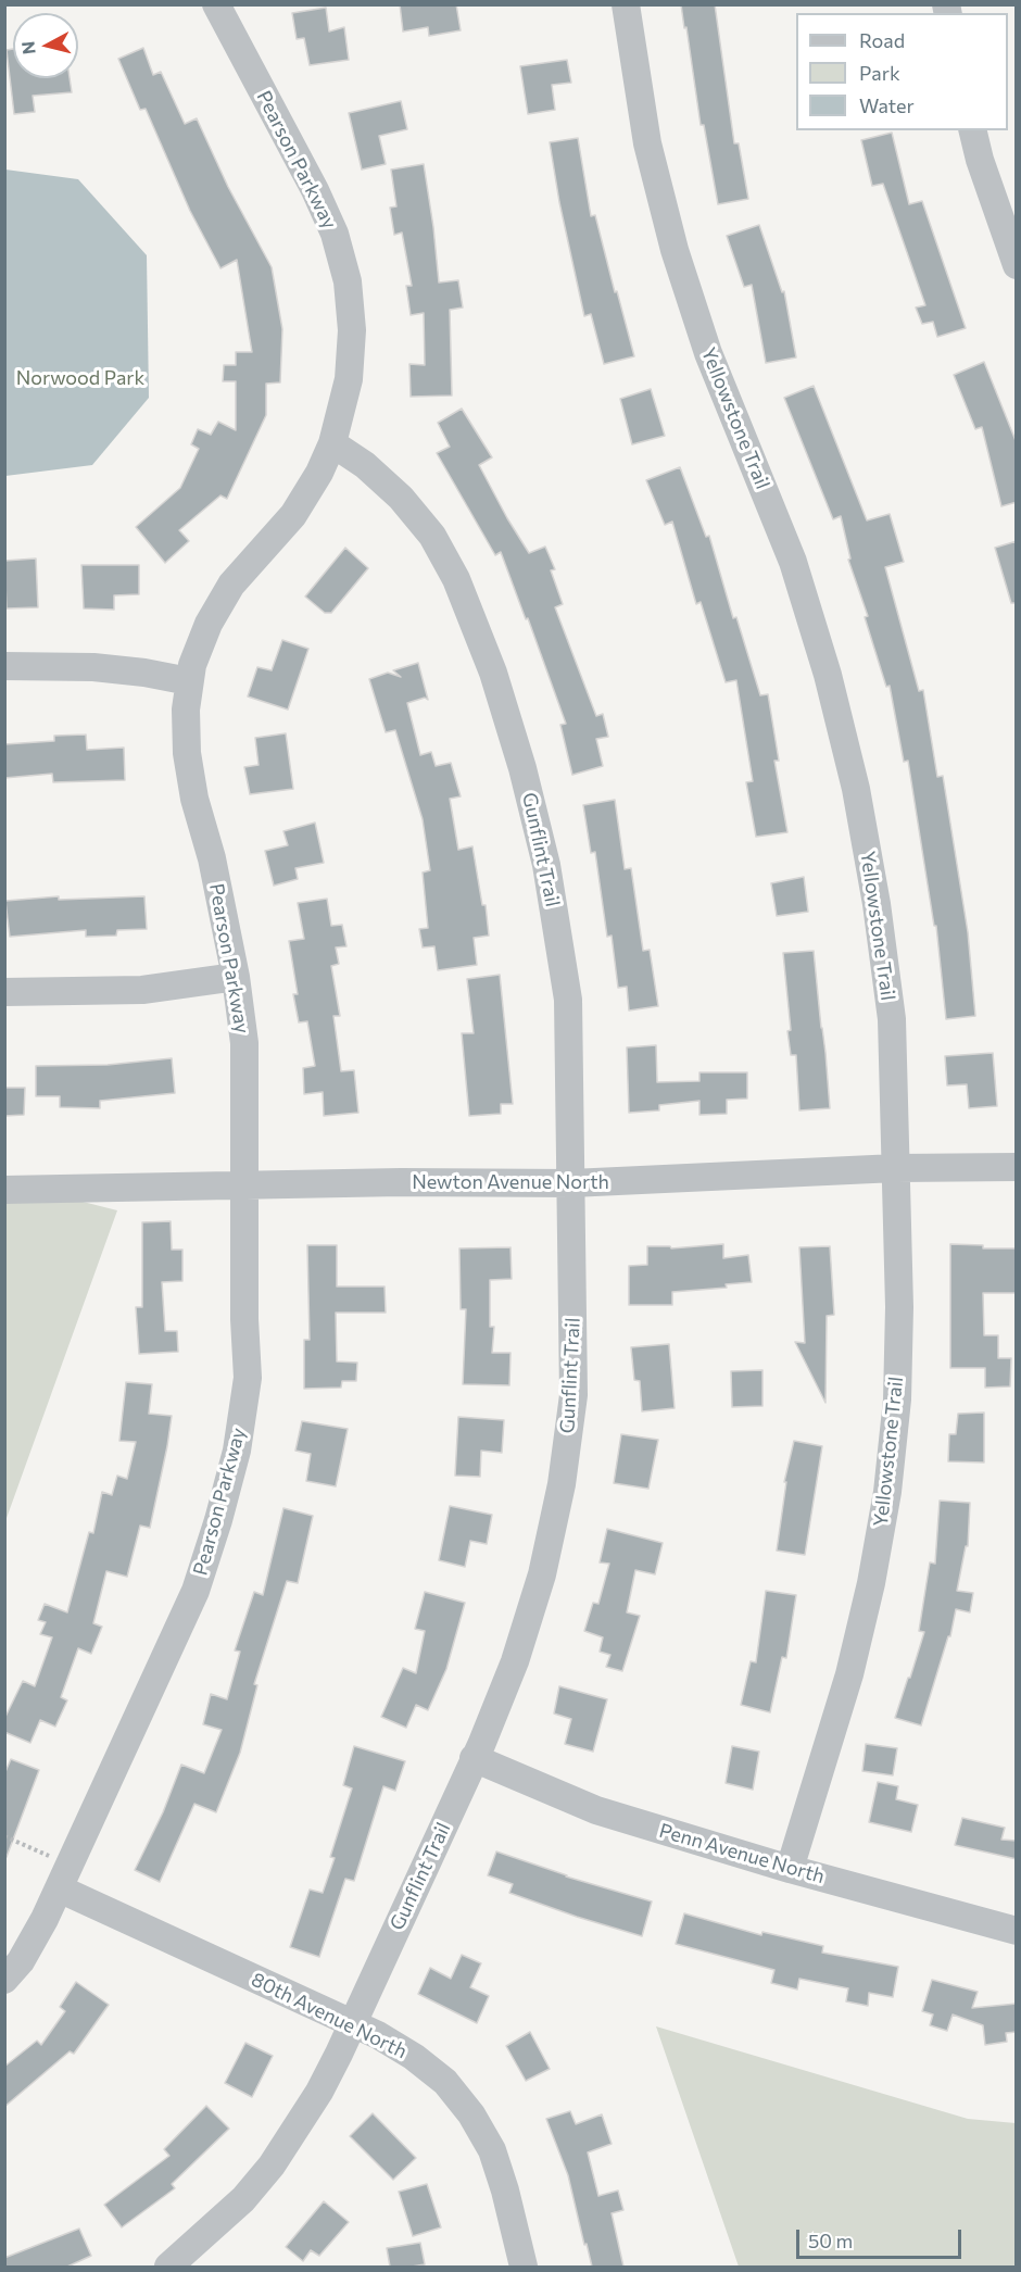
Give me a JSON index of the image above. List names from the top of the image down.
{
  "streets": {
    "street": [
      "Pearson Parkway",
      "Yellowstone Trail",
      "Gunflint Trail",
      "Newton Avenue North",
      "Penn Avenue North",
      "80th Avenue North"
    ]
  },
  "crossings": [
    ["Pearson Parkway", "Gunflint Trail"],
    ["Pearson Parkway", "Newton Avenue North"],
    ["Pearson Parkway", "80th Avenue North"],
    ["Yellowstone Trail", "Newton Avenue North"],
    ["Yellowstone Trail", "Penn Avenue North"],
    ["Gunflint Trail", "Newton Avenue North"],
    ["Gunflint Trail", "Penn Avenue North"],
    ["Gunflint Trail", "80th Avenue North"]
  ],
  "parks": ["Norwood Park"],
  "legend": ["Road", "Park", "Water"],
  "scale_bar": "50 m",
  "north": "left"
}
